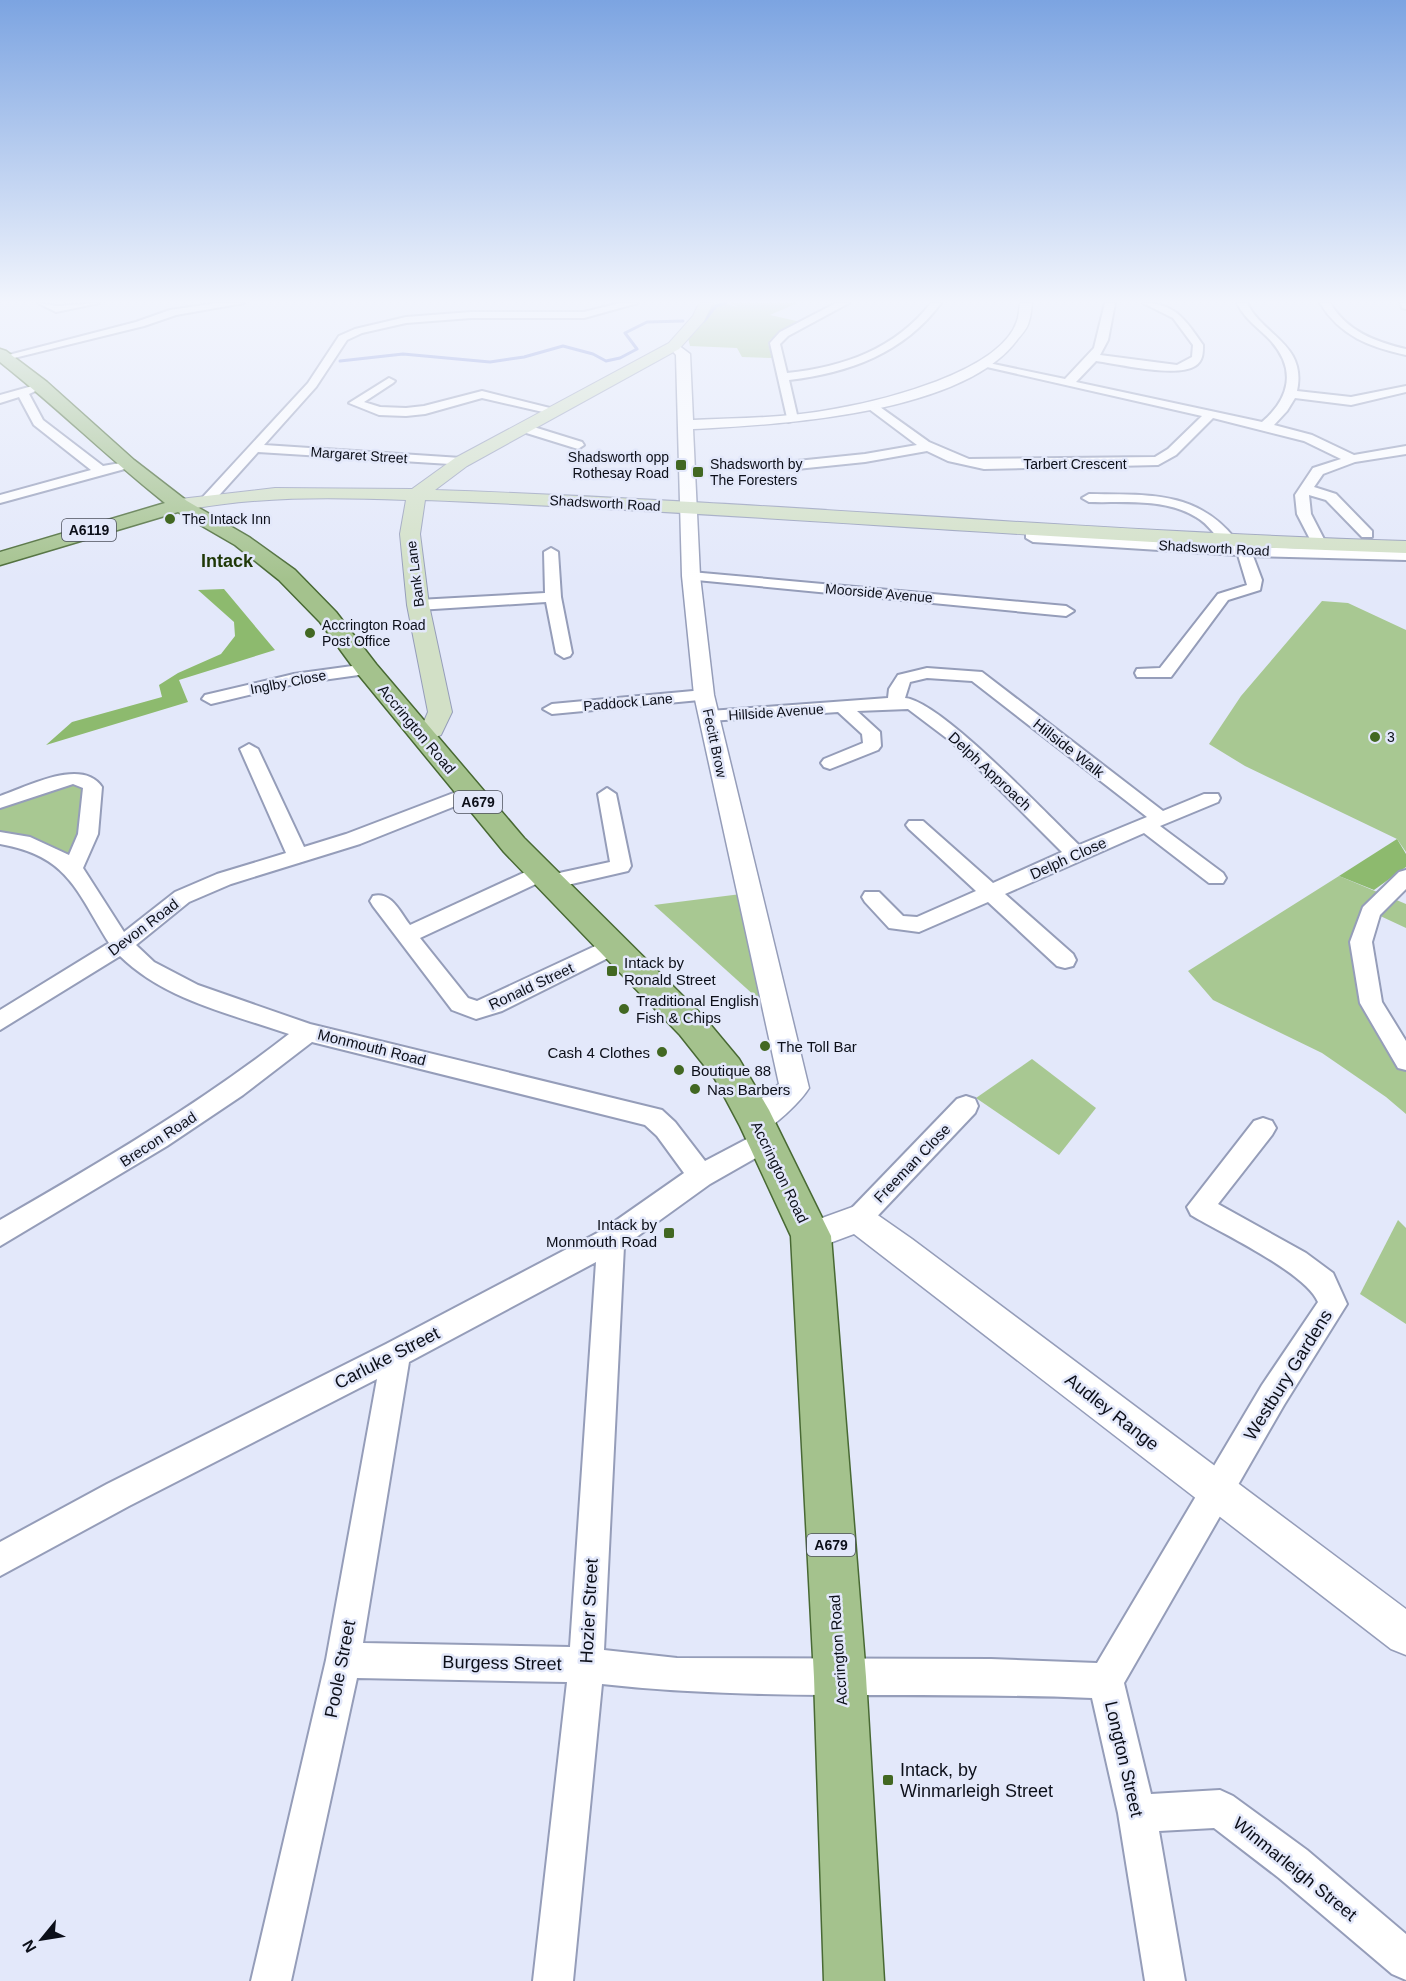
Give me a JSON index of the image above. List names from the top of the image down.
{
  "streets": {
    "main road": [
      "Shadsworth Road",
      "A6119",
      "Bank Lane",
      "Accrington Road",
      "A679"
    ],
    "street": [
      "Margaret Street",
      "Tarbert Crescent",
      "Moorside Avenue",
      "Inglby Close",
      "Paddock Lane",
      "Hillside Avenue",
      "Fecitt Brow",
      "Hillside Walk",
      "Delph Approach",
      "Delph Close",
      "Devon Road",
      "Ronald Street",
      "Monmouth Road",
      "Brecon Road",
      "Freeman Close",
      "Carluke Street",
      "Westbury Gardens",
      "Audley Range",
      "Hozier Street",
      "Burgess Street",
      "Poole Street",
      "Longton Street",
      "Winmarleigh Street"
    ]
  },
  "crossings": [
    ["Shadsworth Road", "A6119"],
    ["Shadsworth Road", "Bank Lane"],
    ["Shadsworth Road", "Accrington Road"],
    ["Shadsworth Road", "Fecitt Brow"],
    ["A6119", "Accrington Road"],
    ["Bank Lane", "Accrington Road"],
    ["Moorside Avenue", "Fecitt Brow"],
    ["Inglby Close", "Accrington Road"],
    ["Paddock Lane", "Hillside Avenue"],
    ["Paddock Lane", "Fecitt Brow"],
    ["Hillside Avenue", "Fecitt Brow"],
    ["Hillside Avenue", "Hillside Walk"],
    ["Hillside Avenue", "Delph Approach"],
    ["Accrington Road", "Fecitt Brow"],
    ["Accrington Road", "Devon Road"],
    ["Accrington Road", "Ronald Street"],
    ["Accrington Road", "Carluke Street"],
    ["Accrington Road", "Burgess Street"],
    ["Fecitt Brow", "Carluke Street"],
    ["Hillside Walk", "Delph Approach"],
    ["Hillside Walk", "Delph Close"],
    ["Delph Approach", "Delph Close"],
    ["Devon Road", "Monmouth Road"],
    ["Monmouth Road", "Brecon Road"],
    ["Monmouth Road", "Carluke Street"],
    ["Freeman Close", "Audley Range"],
    ["Carluke Street", "Hozier Street"],
    ["Carluke Street", "Poole Street"],
    ["Westbury Gardens", "Audley Range"],
    ["Westbury Gardens", "Longton Street"],
    ["Audley Range", "Longton Street"],
    ["Hozier Street", "Burgess Street"],
    ["Burgess Street", "Poole Street"],
    ["Longton Street", "Winmarleigh Street"]
  ],
  "districts": ["Intack"],
  "places": {
    "transit": [
      "Shadsworth opp Rothesay Road",
      "Shadsworth by The Foresters",
      "Intack by Ronald Street",
      "Intack by Monmouth Road",
      "Intack, by Winmarleigh Street"
    ],
    "other": [
      "The Intack Inn",
      "Accrington Road Post Office",
      "3",
      "Traditional English Fish & Chips",
      "The Toll Bar",
      "Cash 4 Clothes",
      "Boutique 88",
      "Nas Barbers"
    ]
  },
  "north": "bottom left"
}
